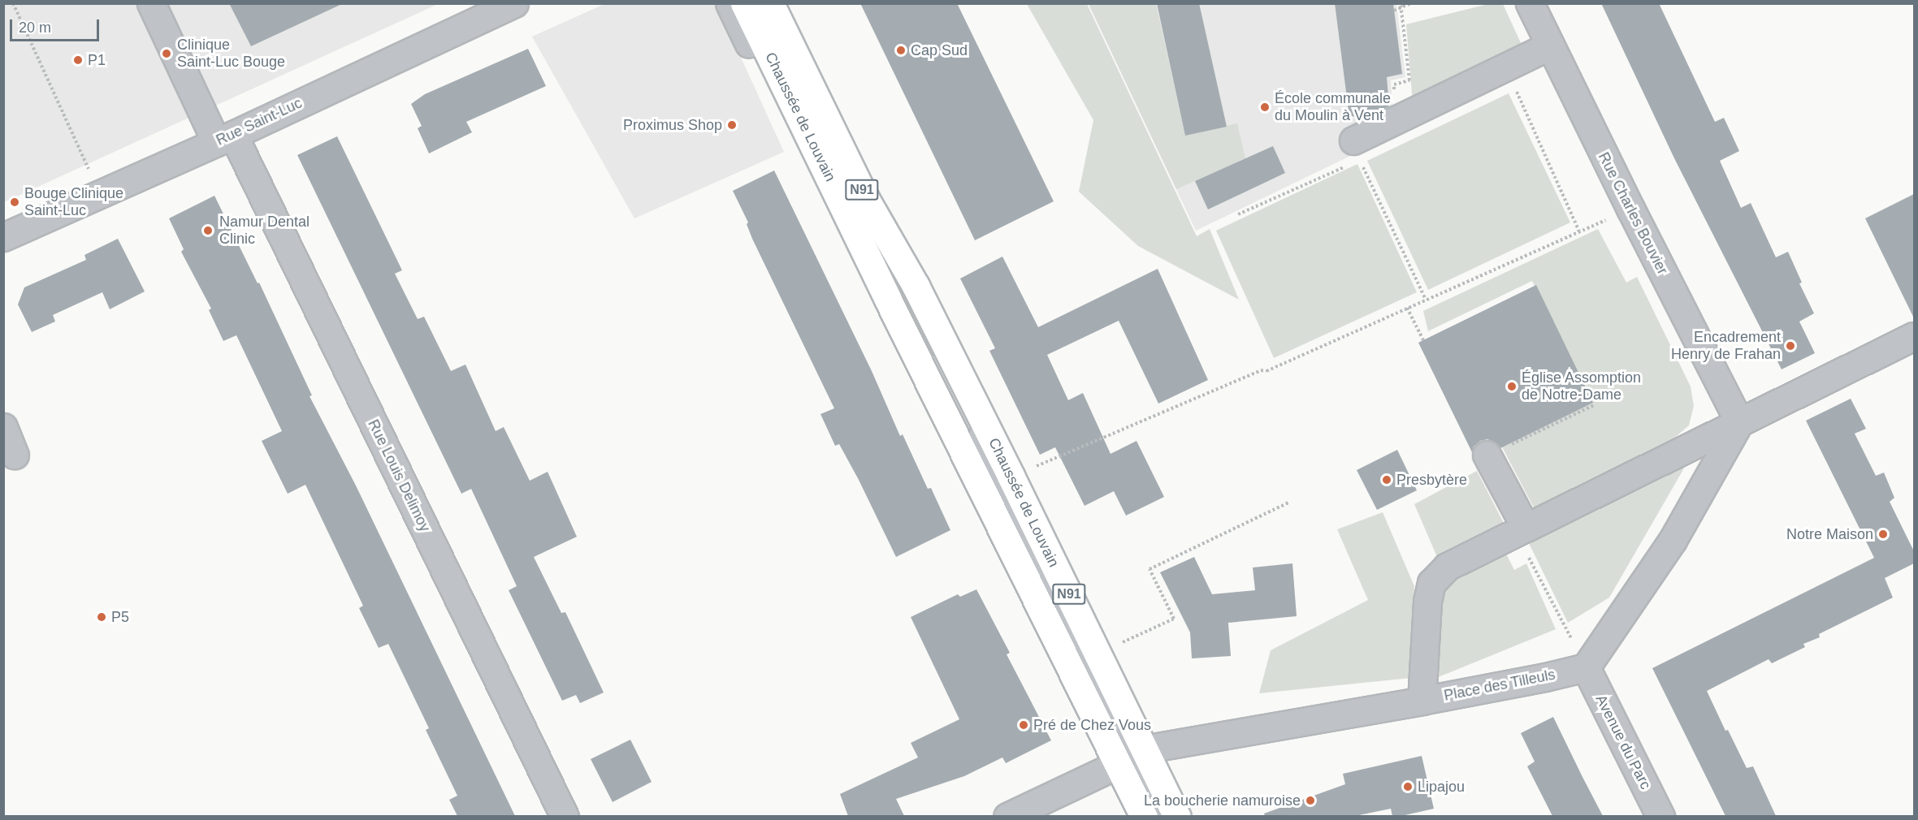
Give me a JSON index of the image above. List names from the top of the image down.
{
  "streets": {
    "main road": ["Chaussée de Louvain", "N91"],
    "street": [
      "Rue Saint-Luc",
      "Rue Charles Bouvier",
      "Rue Louis Delimoy",
      "Place des Tilleuls",
      "Avenue du Parc"
    ]
  },
  "crossings": [
    ["Chaussée de Louvain", "Place des Tilleuls"],
    ["Rue Saint-Luc", "Rue Louis Delimoy"],
    ["Place des Tilleuls", "Avenue du Parc"]
  ],
  "places": [
    "Cap Sud",
    "Clinique Saint-Luc Bouge",
    "P1",
    "École communale du Moulin à Vent",
    "Proximus Shop",
    "Bouge Clinique Saint-Luc",
    "Namur Dental Clinic",
    "Encadrement Henry de Frahan",
    "Église Assomption de Notre-Dame",
    "Presbytère",
    "Notre Maison",
    "P5",
    "Pré de Chez Vous",
    "Lipajou",
    "La boucherie namuroise"
  ],
  "scale_bar": "20 m"
}
